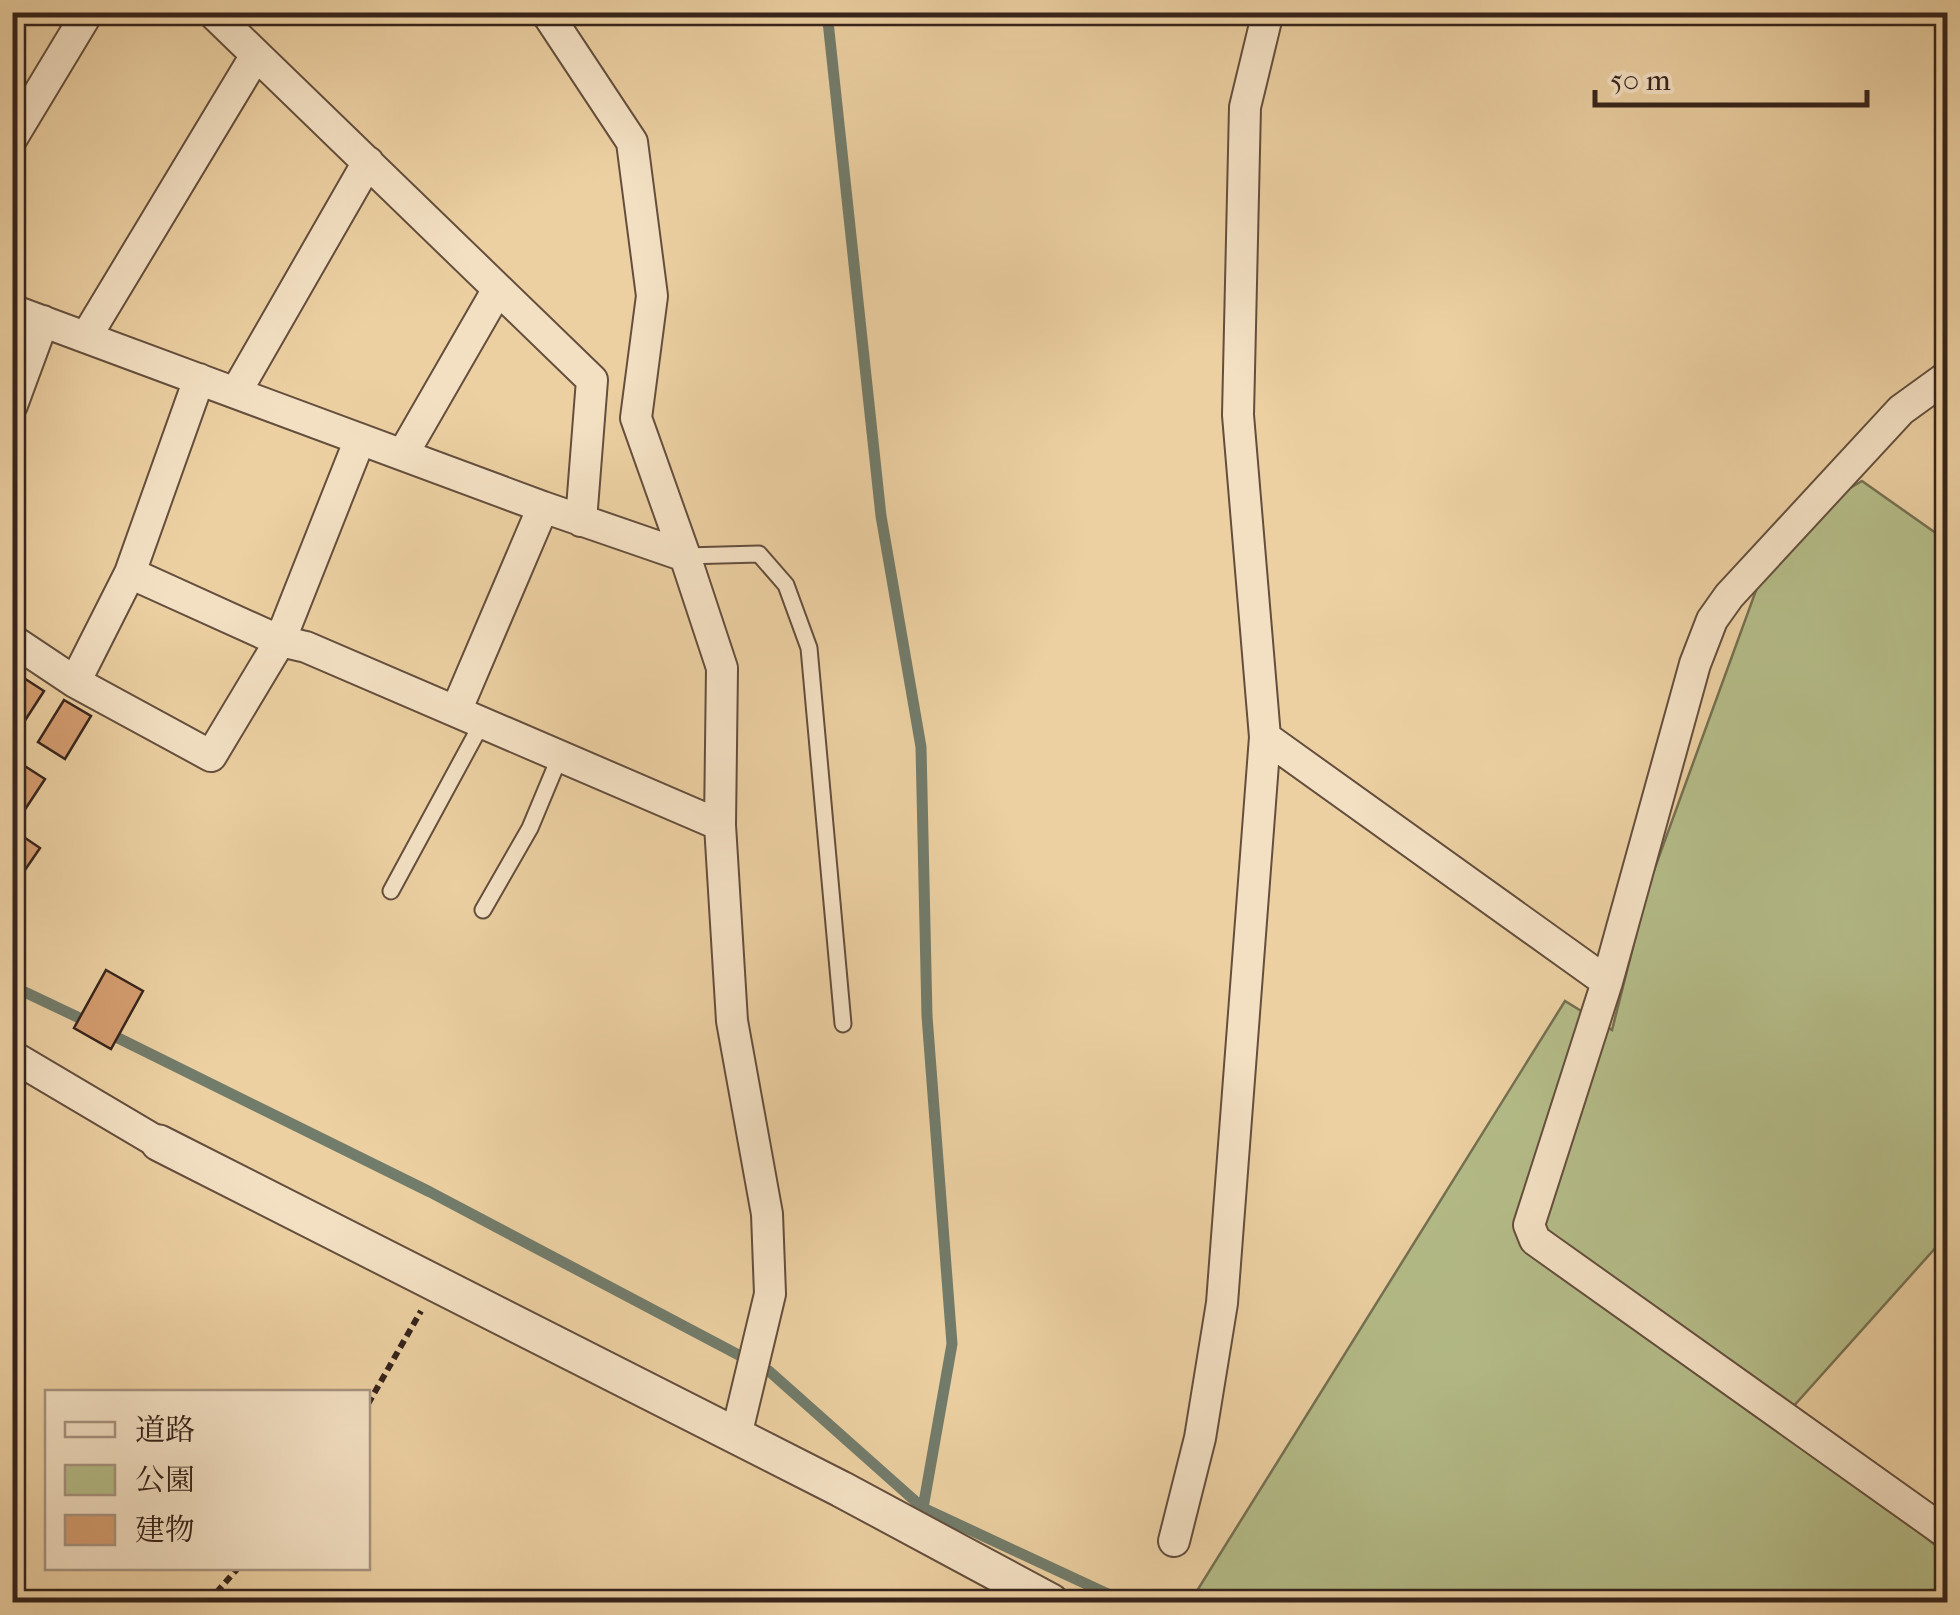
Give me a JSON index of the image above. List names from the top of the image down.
{
  "legend": ["道路", "公園", "建物"],
  "scale_bar": "50 m"
}
